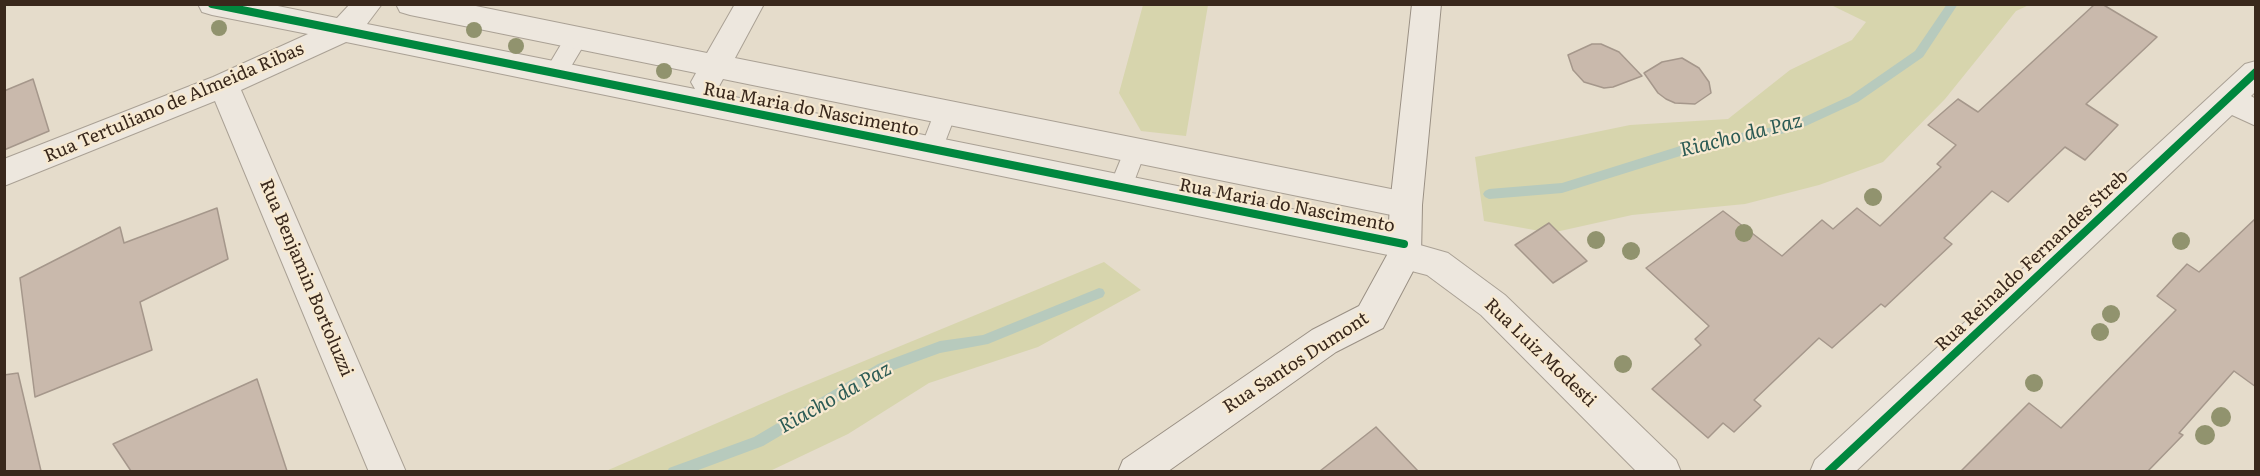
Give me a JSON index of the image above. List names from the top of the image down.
{
  "streets": {
    "street": [
      "Rua Tertuliano de Almeida Ribas",
      "Rua Maria do Nascimento",
      "Rua Reinaldo Fernandes Streb",
      "Rua Benjamin Bortoluzzi",
      "Rua Luiz Modesti",
      "Rua Santos Dumont"
    ]
  },
  "crossings": [
    ["Rua Tertuliano de Almeida Ribas", "Rua Maria do Nascimento"],
    ["Rua Tertuliano de Almeida Ribas", "Rua Benjamin Bortoluzzi"],
    ["Rua Maria do Nascimento", "Rua Luiz Modesti"],
    ["Rua Maria do Nascimento", "Rua Santos Dumont"],
    ["Rua Luiz Modesti", "Rua Santos Dumont"]
  ],
  "water": ["Riacho da Paz"]
}
